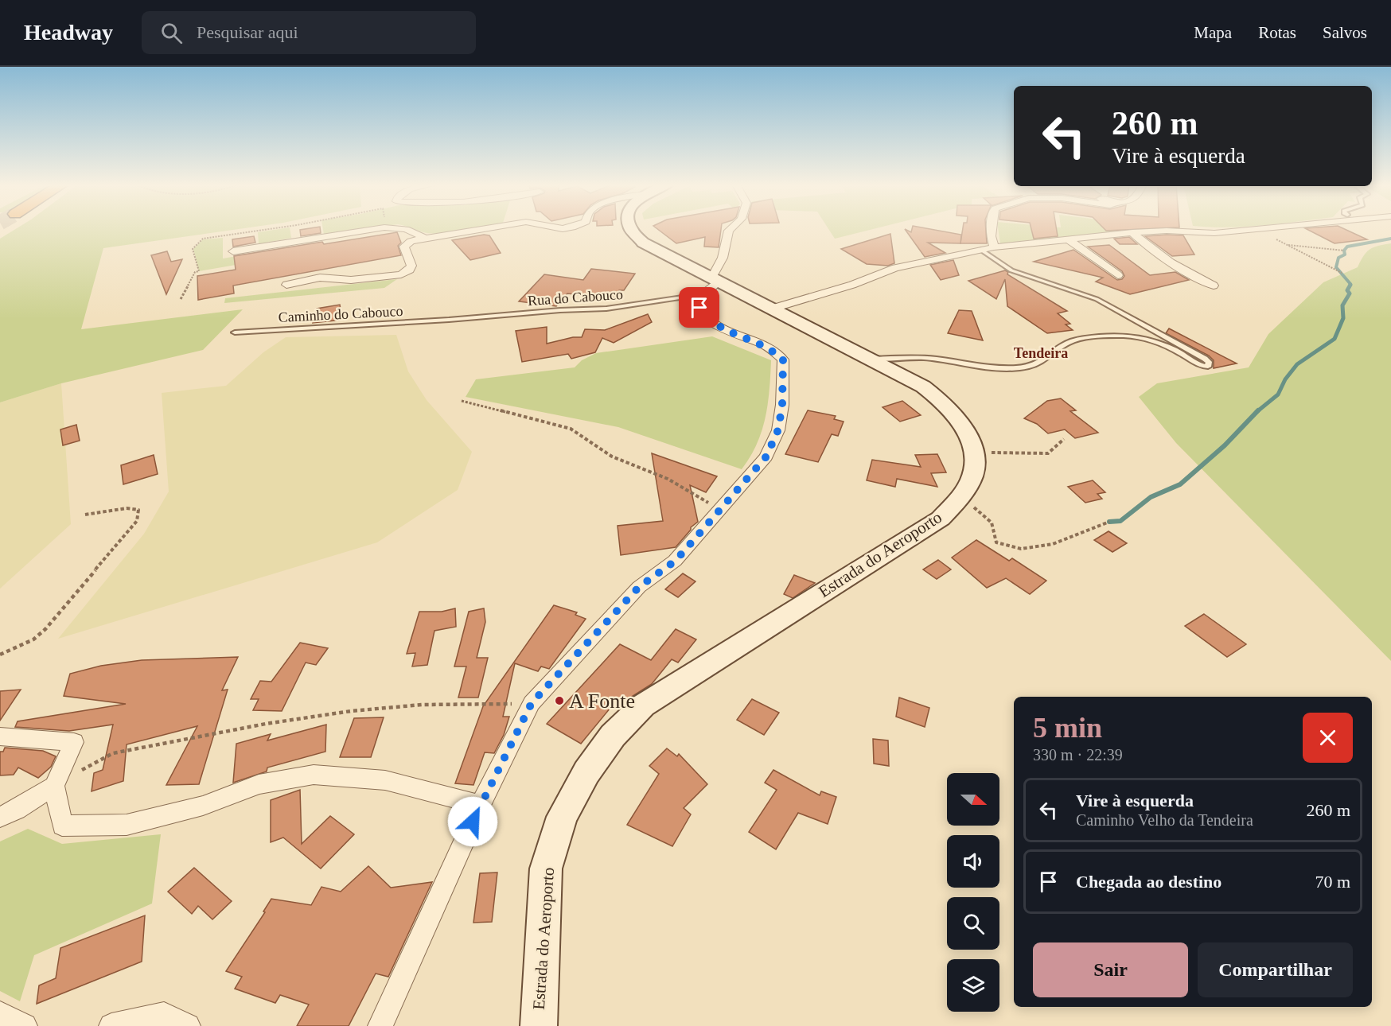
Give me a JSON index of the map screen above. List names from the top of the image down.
{
  "streets": {
    "main road": ["Estrada do Aeroporto"],
    "lane": ["Rua do Cabouco", "Caminho do Cabouco"]
  },
  "crossings": [
    ["Rua do Cabouco", "Caminho do Cabouco"],
    ["Rua do Cabouco", "Estrada do Aeroporto"]
  ],
  "districts": ["Tendeira"],
  "places": ["A Fonte"],
  "north": "right",
  "page": {
    "header": "Headway",
    "search": "Pesquisar aqui",
    "nav": ["Mapa", "Rotas", "Salvos"],
    "turn": ["260 m", "Vire à esquerda"],
    "heading": ["5 min", "330 m · 22:39"],
    "list": [
      {
        "name": "Vire à esquerda",
        "note": "Caminho Velho da Tendeira",
        "value": "260 m"
      },
      {
        "name": "Chegada ao destino",
        "value": "70 m"
      }
    ],
    "buttons": ["Sair", "Compartilhar"]
  }
}
